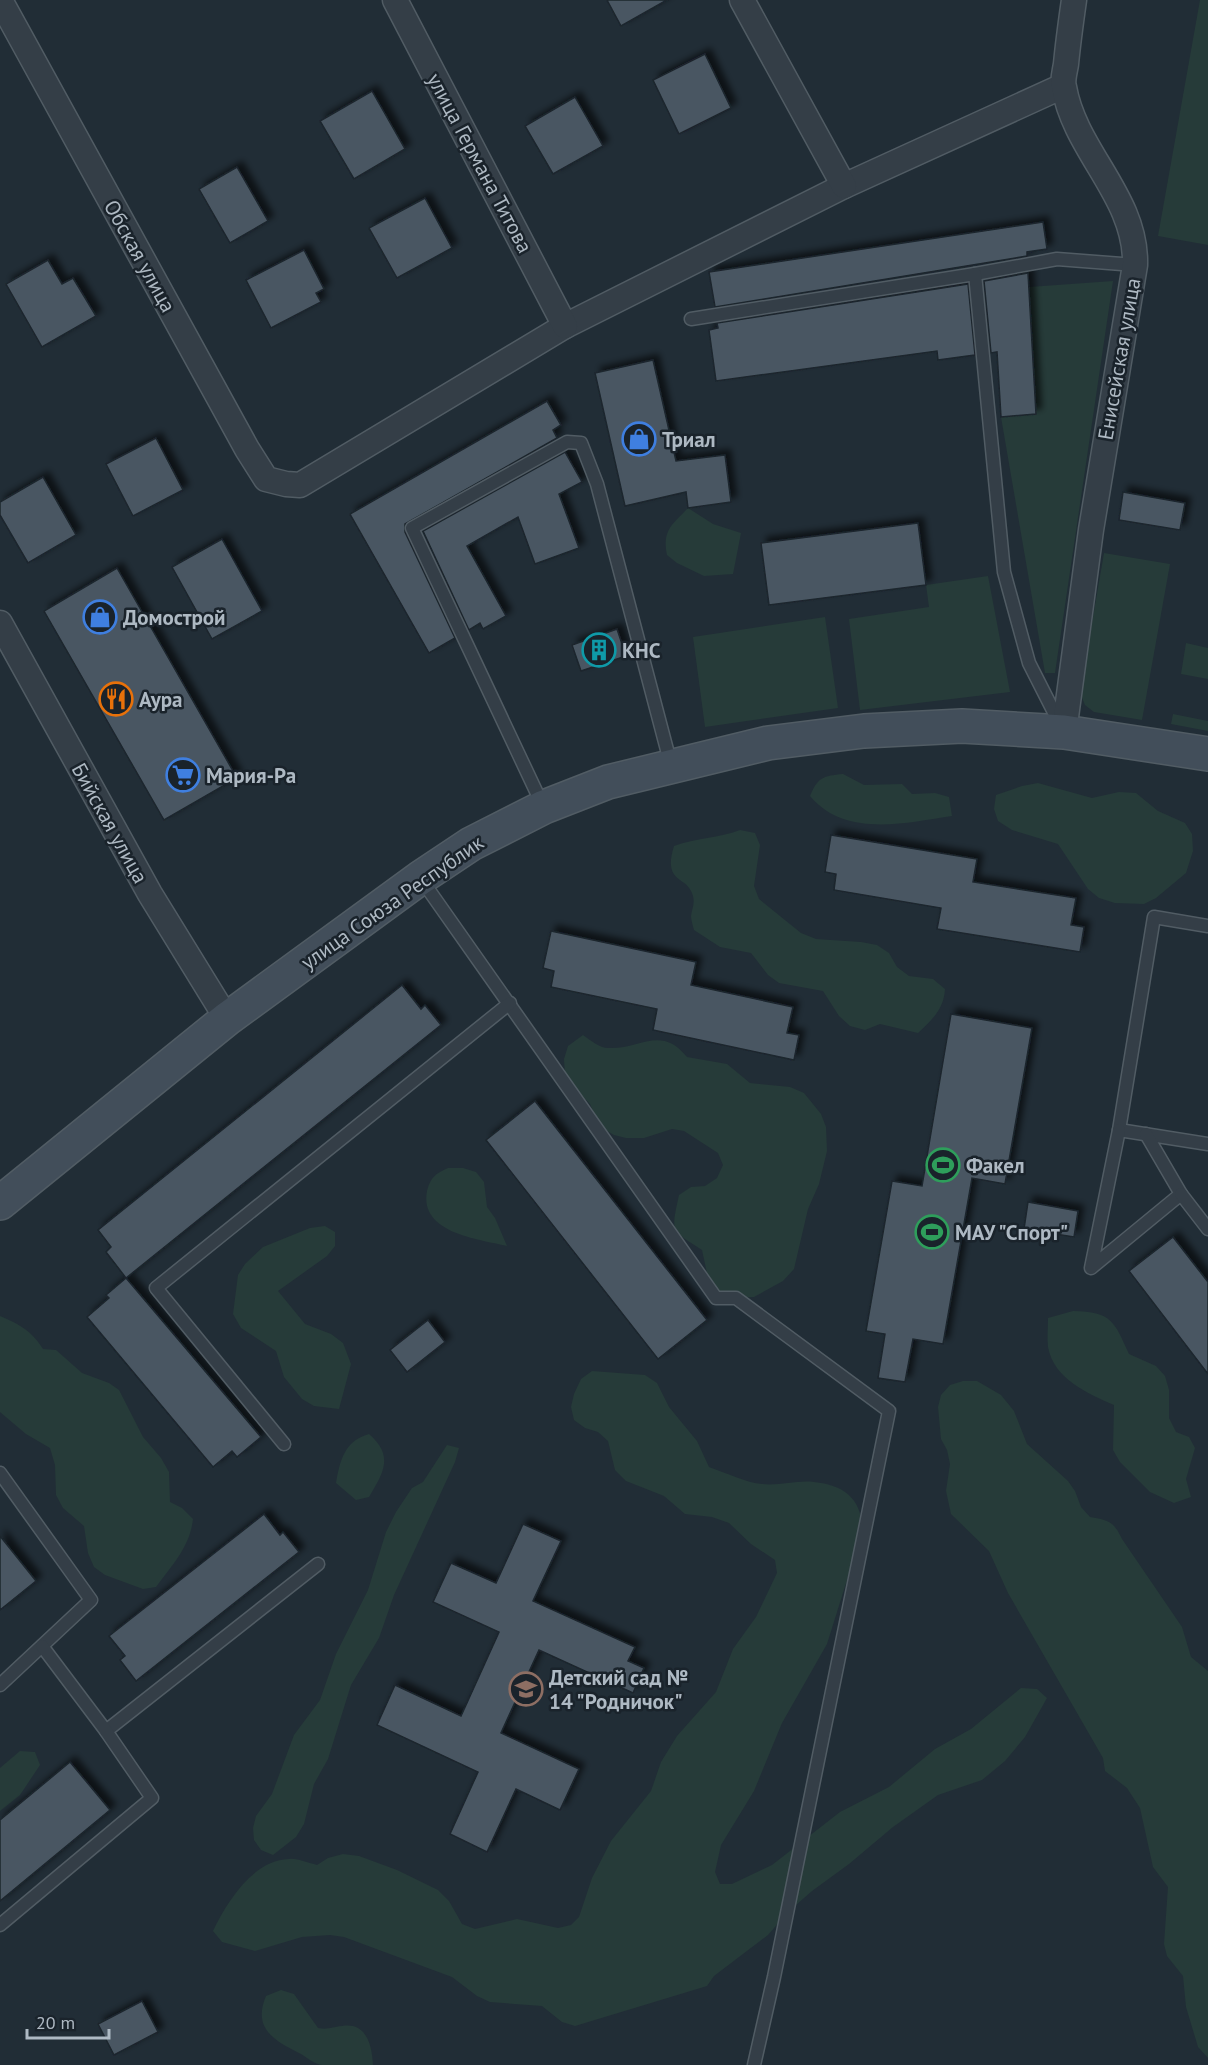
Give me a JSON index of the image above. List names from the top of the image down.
{
  "streets": {
    "street": [
      "улица Германа Титова",
      "Обская улица",
      "Енисейская улица",
      "Бийская улица",
      "улица Союза Республик"
    ]
  },
  "crossings": [
    ["улица Германа Титова", "Обская улица"],
    ["Енисейская улица", "улица Союза Республик"],
    ["Бийская улица", "улица Союза Республик"]
  ],
  "places": {
    "shop": ["Триал", "Домострой"],
    "building": ["КНС"],
    "restaurant": ["Аура"],
    "supermarket": ["Мария-Ра"],
    "sports": ["Факел", "МАУ \"Спорт\""],
    "school or university": ["Детский сад № 14 \"Родничок\""]
  },
  "scale_bar": "20 m"
}
